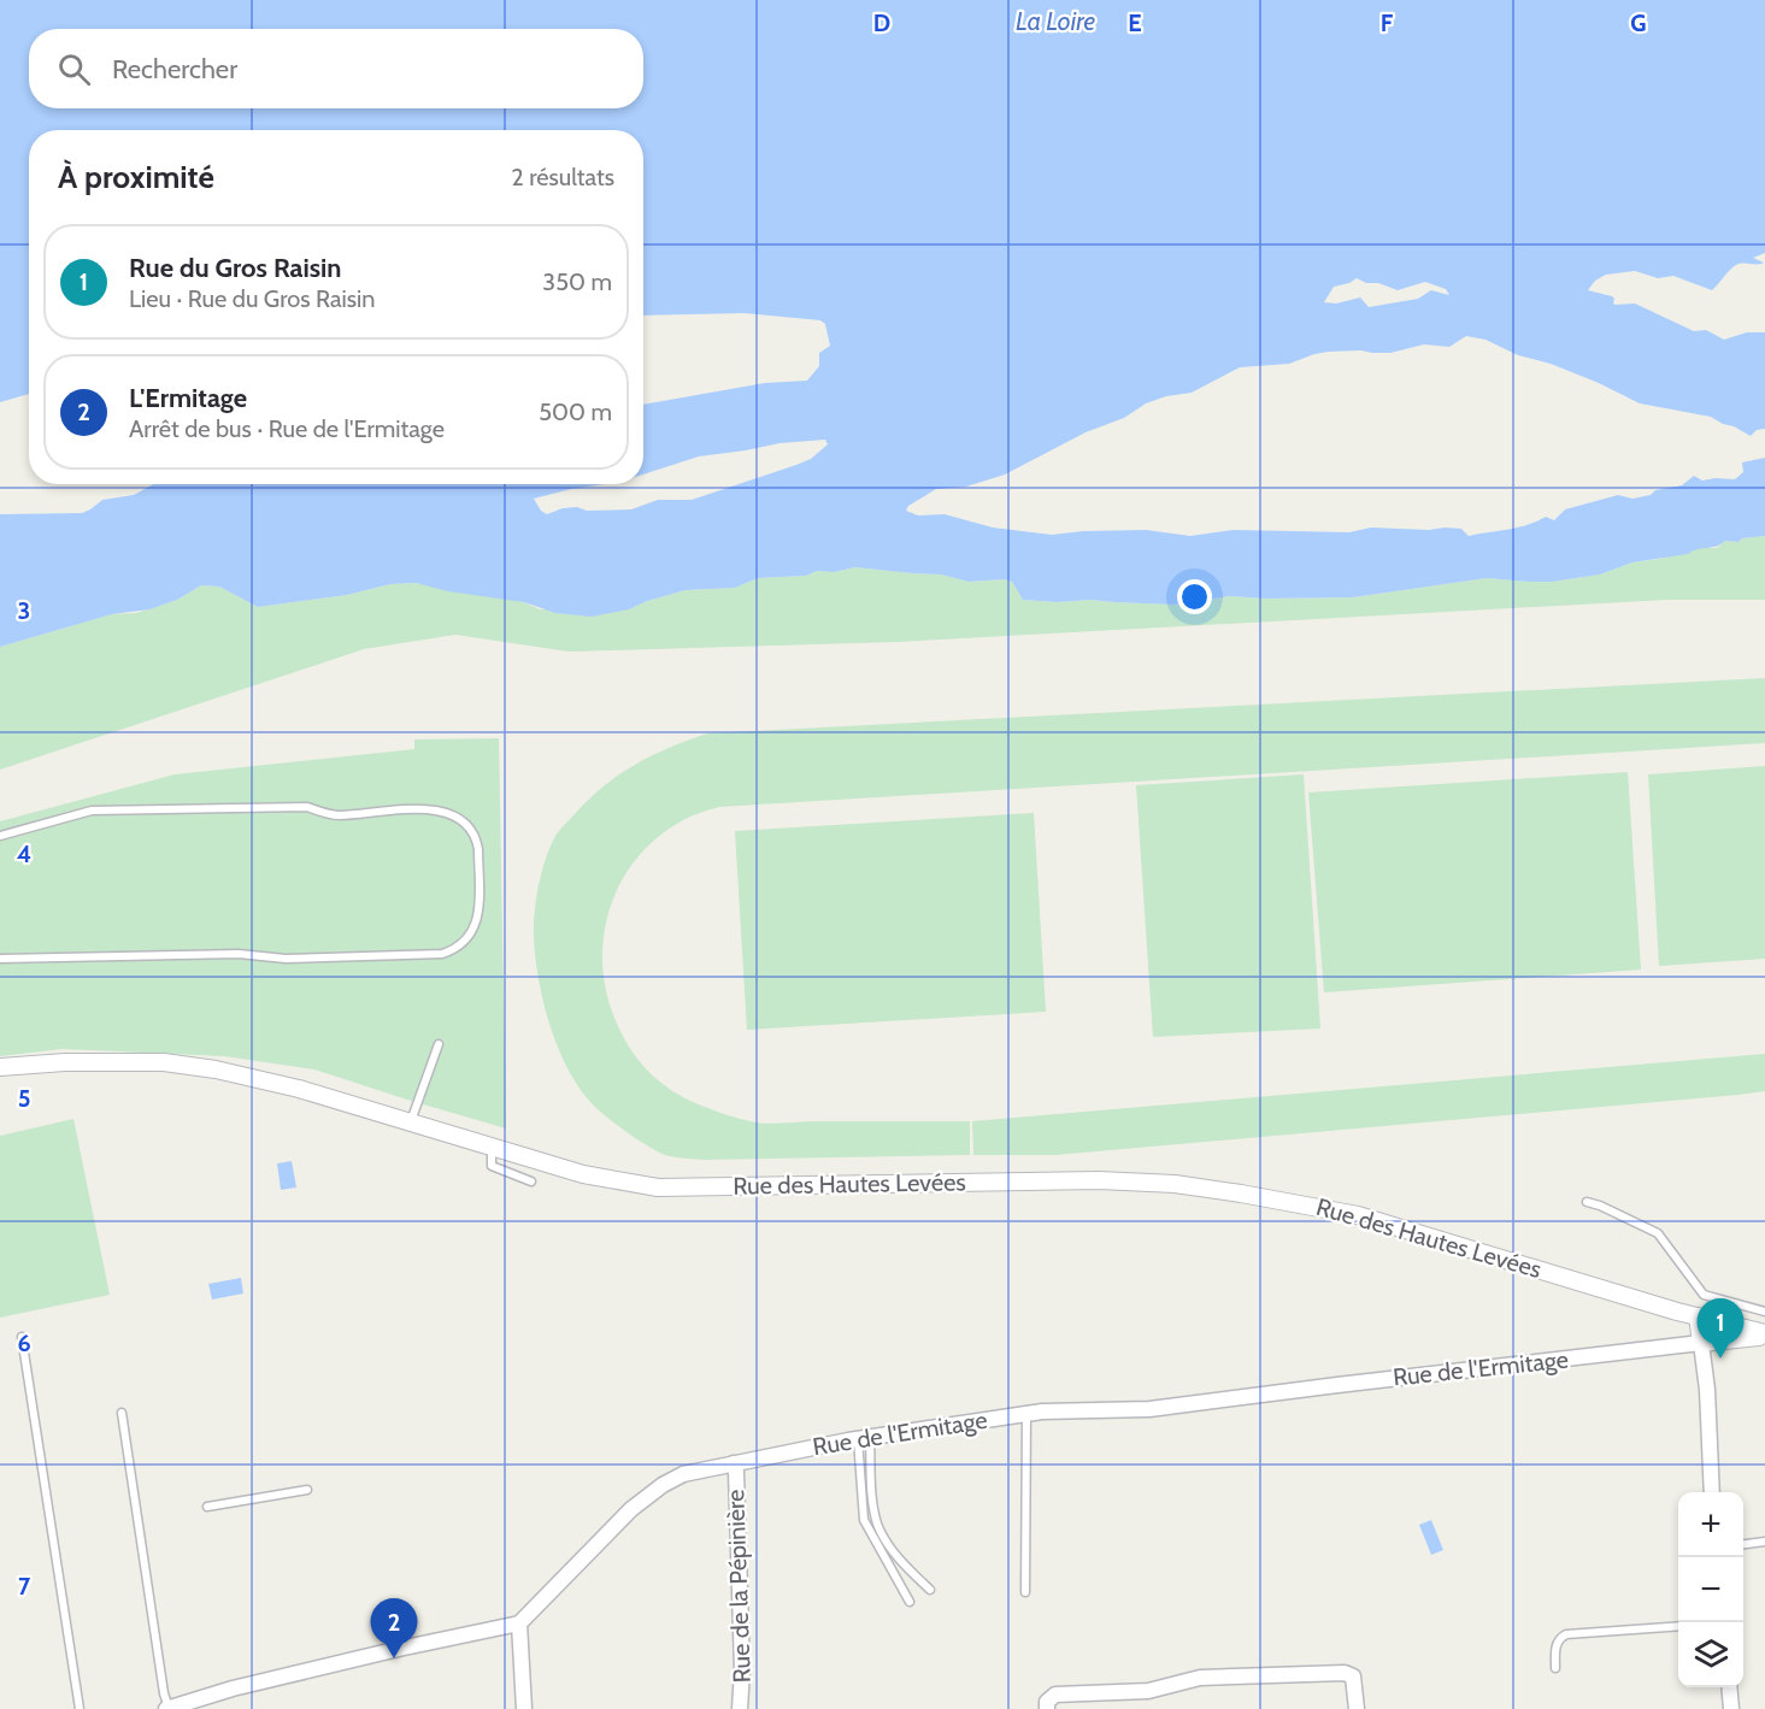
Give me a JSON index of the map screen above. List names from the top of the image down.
{
  "streets": {
    "street": ["Rue des Hautes Levées", "Rue de l'Ermitage", "Rue de la Pépinière"]
  },
  "crossings": [
    ["Rue de l'Ermitage", "Rue de la Pépinière"]
  ],
  "water": ["La Loire"],
  "page": {
    "search": "Rechercher",
    "heading": ["À proximité", "2 résultats"],
    "list": [
      {
        "mark": "1",
        "name": "Rue du Gros Raisin",
        "note": "Lieu · Rue du Gros Raisin",
        "value": "350 m"
      },
      {
        "mark": "2",
        "name": "L'Ermitage",
        "note": "Arrêt de bus · Rue de l'Ermitage",
        "value": "500 m"
      }
    ],
    "pins": ["1", "2"],
    "map_buttons": ["+", "−"]
  },
  "grid": {
    "columns": [
      "D",
      "E",
      "F",
      "G"
    ],
    "rows": [
      "3",
      "4",
      "5",
      "6",
      "7"
    ]
  }
}
